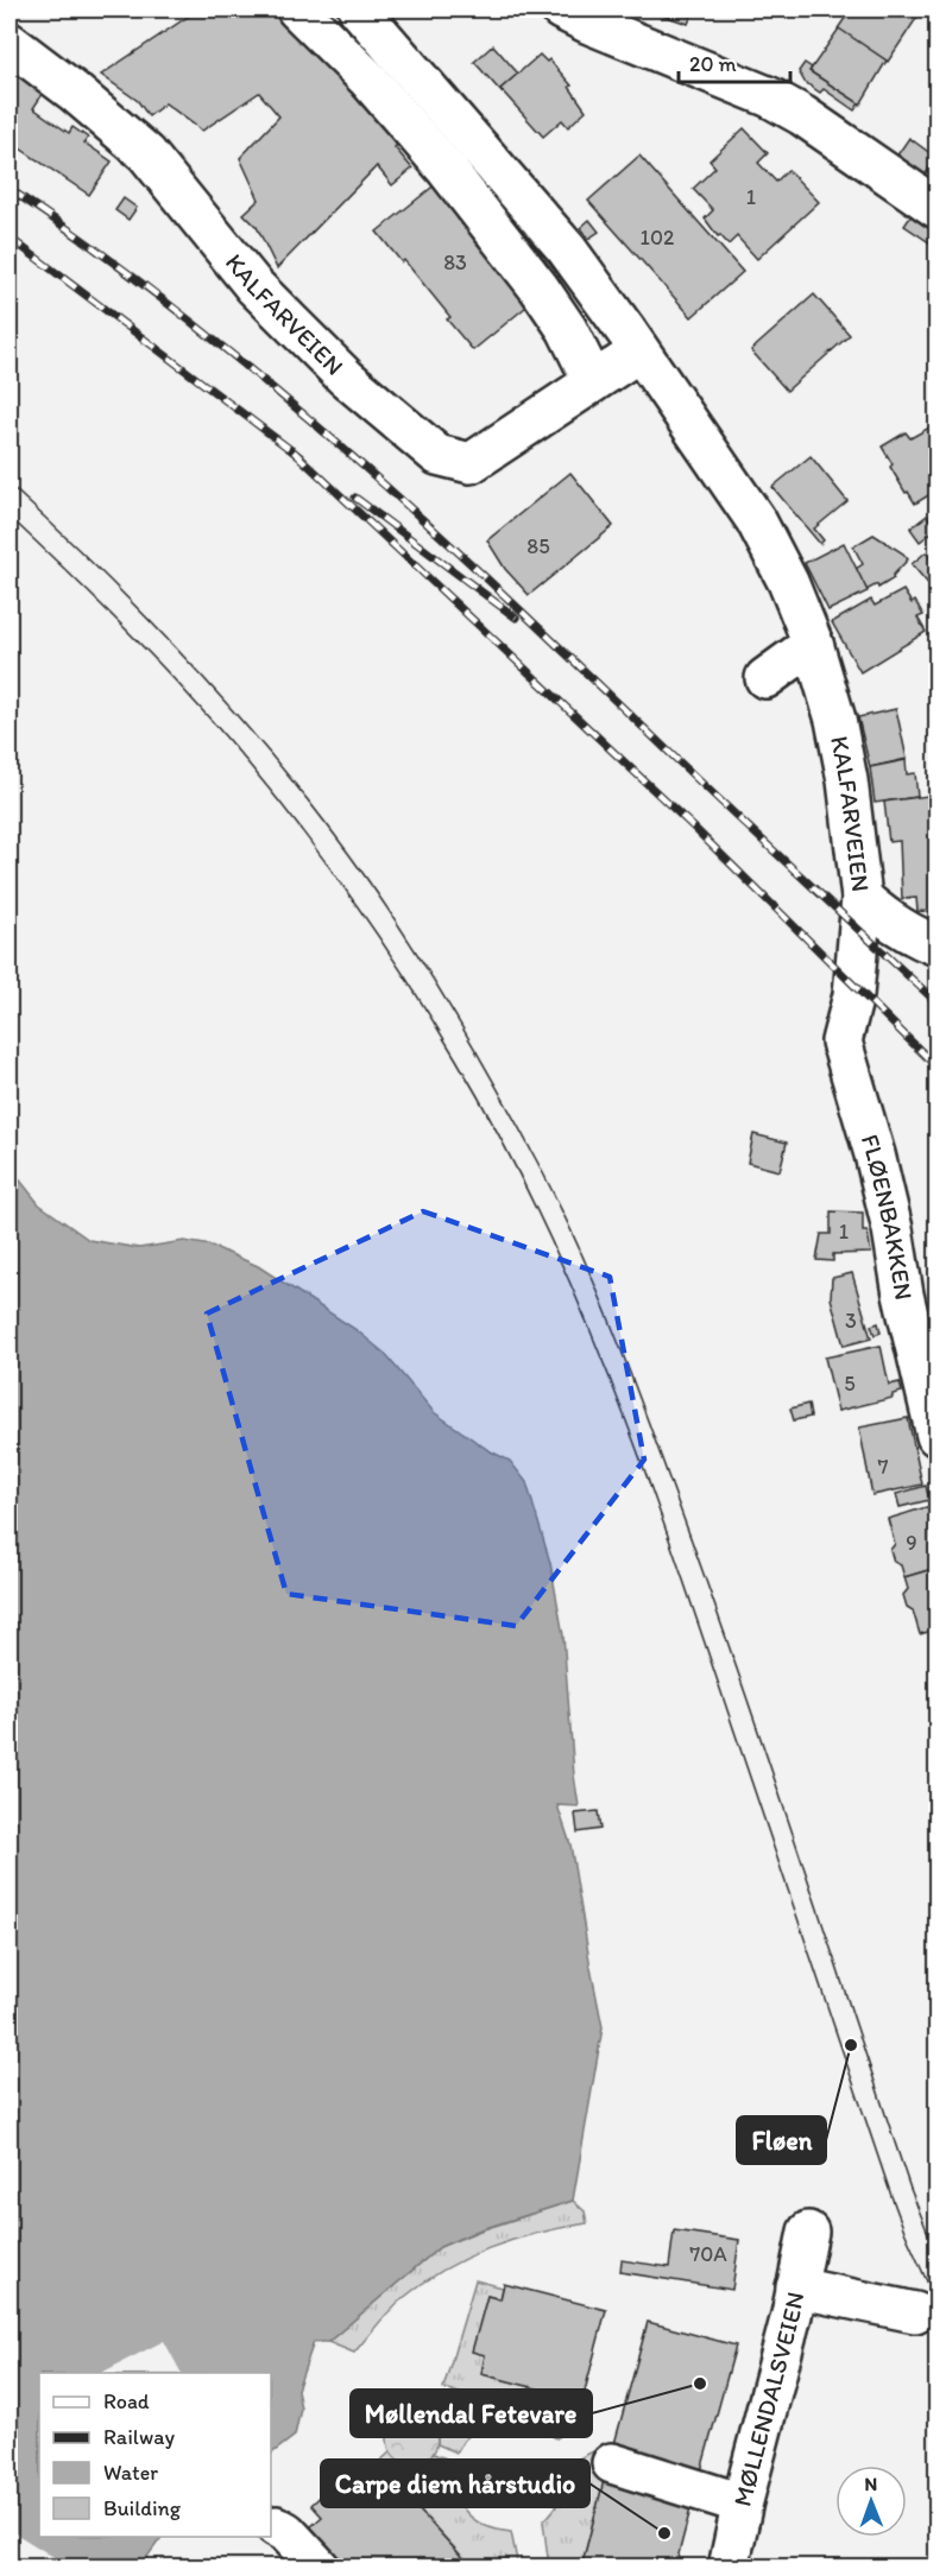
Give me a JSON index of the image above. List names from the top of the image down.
{
  "streets": {
    "street": ["KALFARVEIEN", "FLØENBAKKEN", "MØLLENDALSVEIEN"]
  },
  "crossings": [
    ["KALFARVEIEN", "FLØENBAKKEN"]
  ],
  "places": ["Fløen", "Møllendal Fetevare", "Carpe diem hårstudio"],
  "house_numbers": [
    "1",
    "102",
    "83",
    "85",
    "1",
    "3",
    "5",
    "7",
    "9",
    "70A"
  ],
  "legend": [
    "Road",
    "Railway",
    "Water",
    "Building"
  ],
  "scale_bar": "20 m",
  "north": "top"
}
